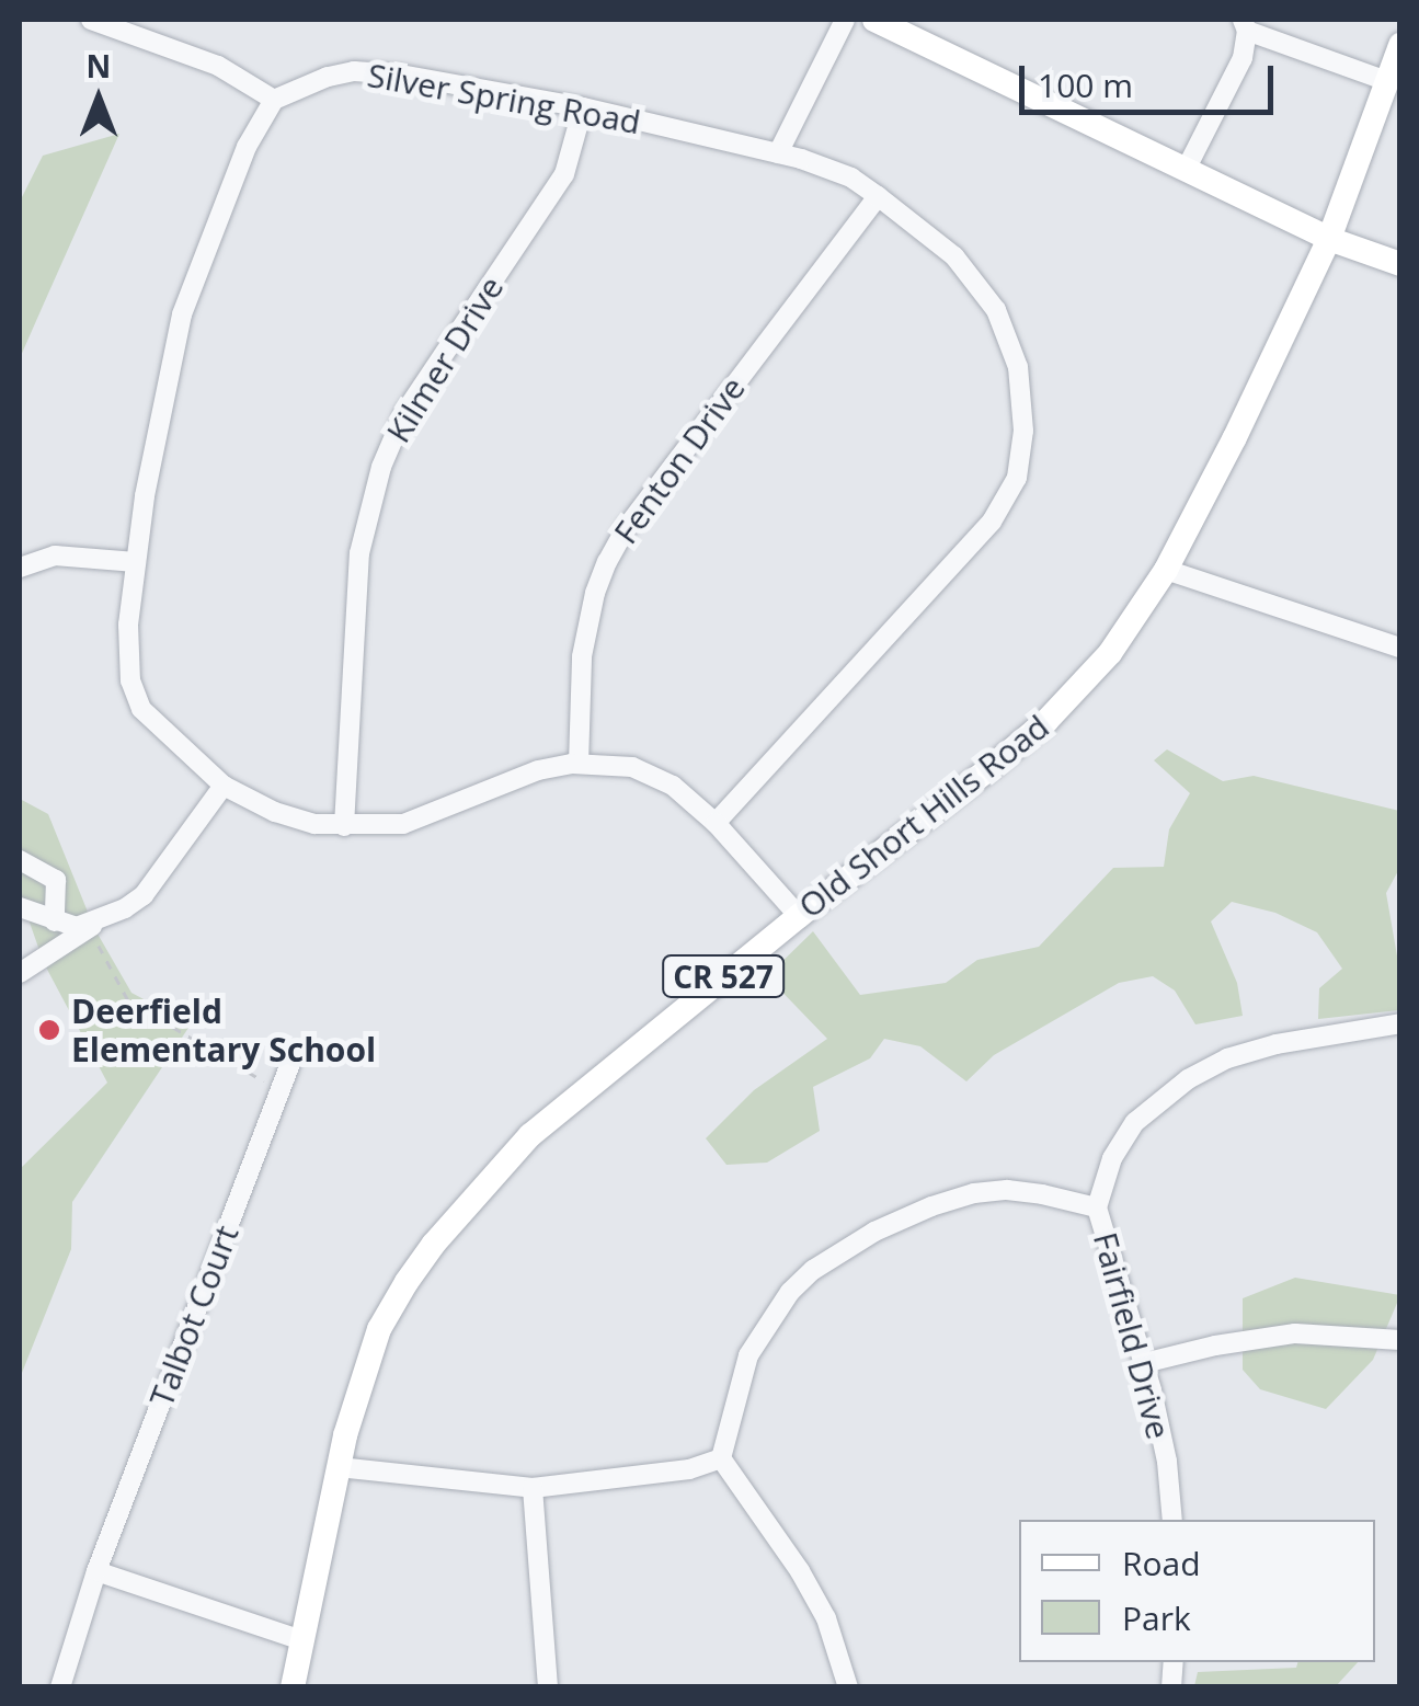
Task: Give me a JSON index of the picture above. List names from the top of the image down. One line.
{"streets":{"main road":["Old Short Hills Road","CR 527"],"street":["Silver Spring Road","Kilmer Drive","Fenton Drive","Talbot Court","Fairfield Drive"]},"crossings":[["Silver Spring Road","Kilmer Drive"],["Silver Spring Road","Fenton Drive"]],"places":["Deerfield Elementary School"],"legend":["Road","Park"],"scale_bar":"100 m","north":"top"}
